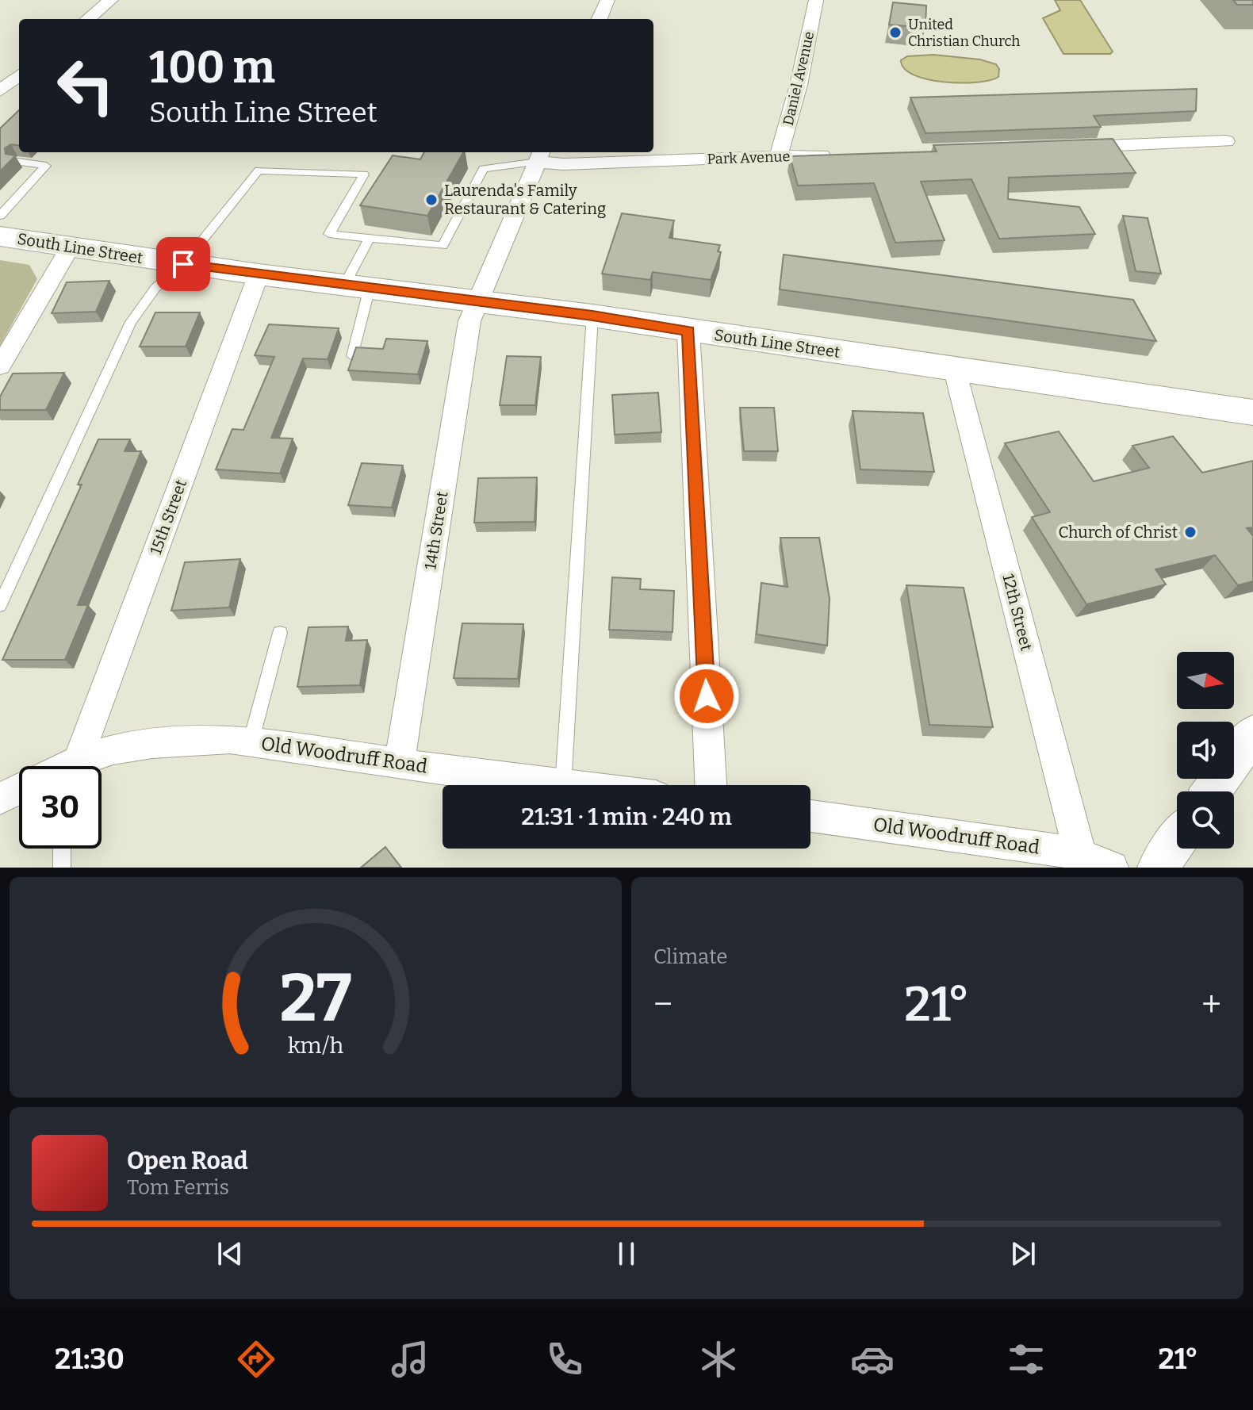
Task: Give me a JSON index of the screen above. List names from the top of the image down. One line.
{"streets":{"main road":["South Line Street"],"street":["Daniel Avenue","Park Avenue","15th Street","14th Street","12th Street","Old Woodruff Road"]},"crossings":[["Daniel Avenue","Park Avenue"],["Park Avenue","14th Street"],["South Line Street","15th Street"],["South Line Street","14th Street"],["South Line Street","12th Street"],["14th Street","Old Woodruff Road"],["12th Street","Old Woodruff Road"]],"places":["United Christian Church","Laurenda's Family Restaurant & Catering","Church of Christ"],"north":"right","page":{"turn":["100 m","South Line Street"],"limit":"30","trip":"21:31 · 1 min · 240 m","tile":"Climate","heat":["−","21°","+"],"song":["Open Road","Tom Ferris"],"tabs":["21:30","21°"],"gauge":["27","km/h"]}}
